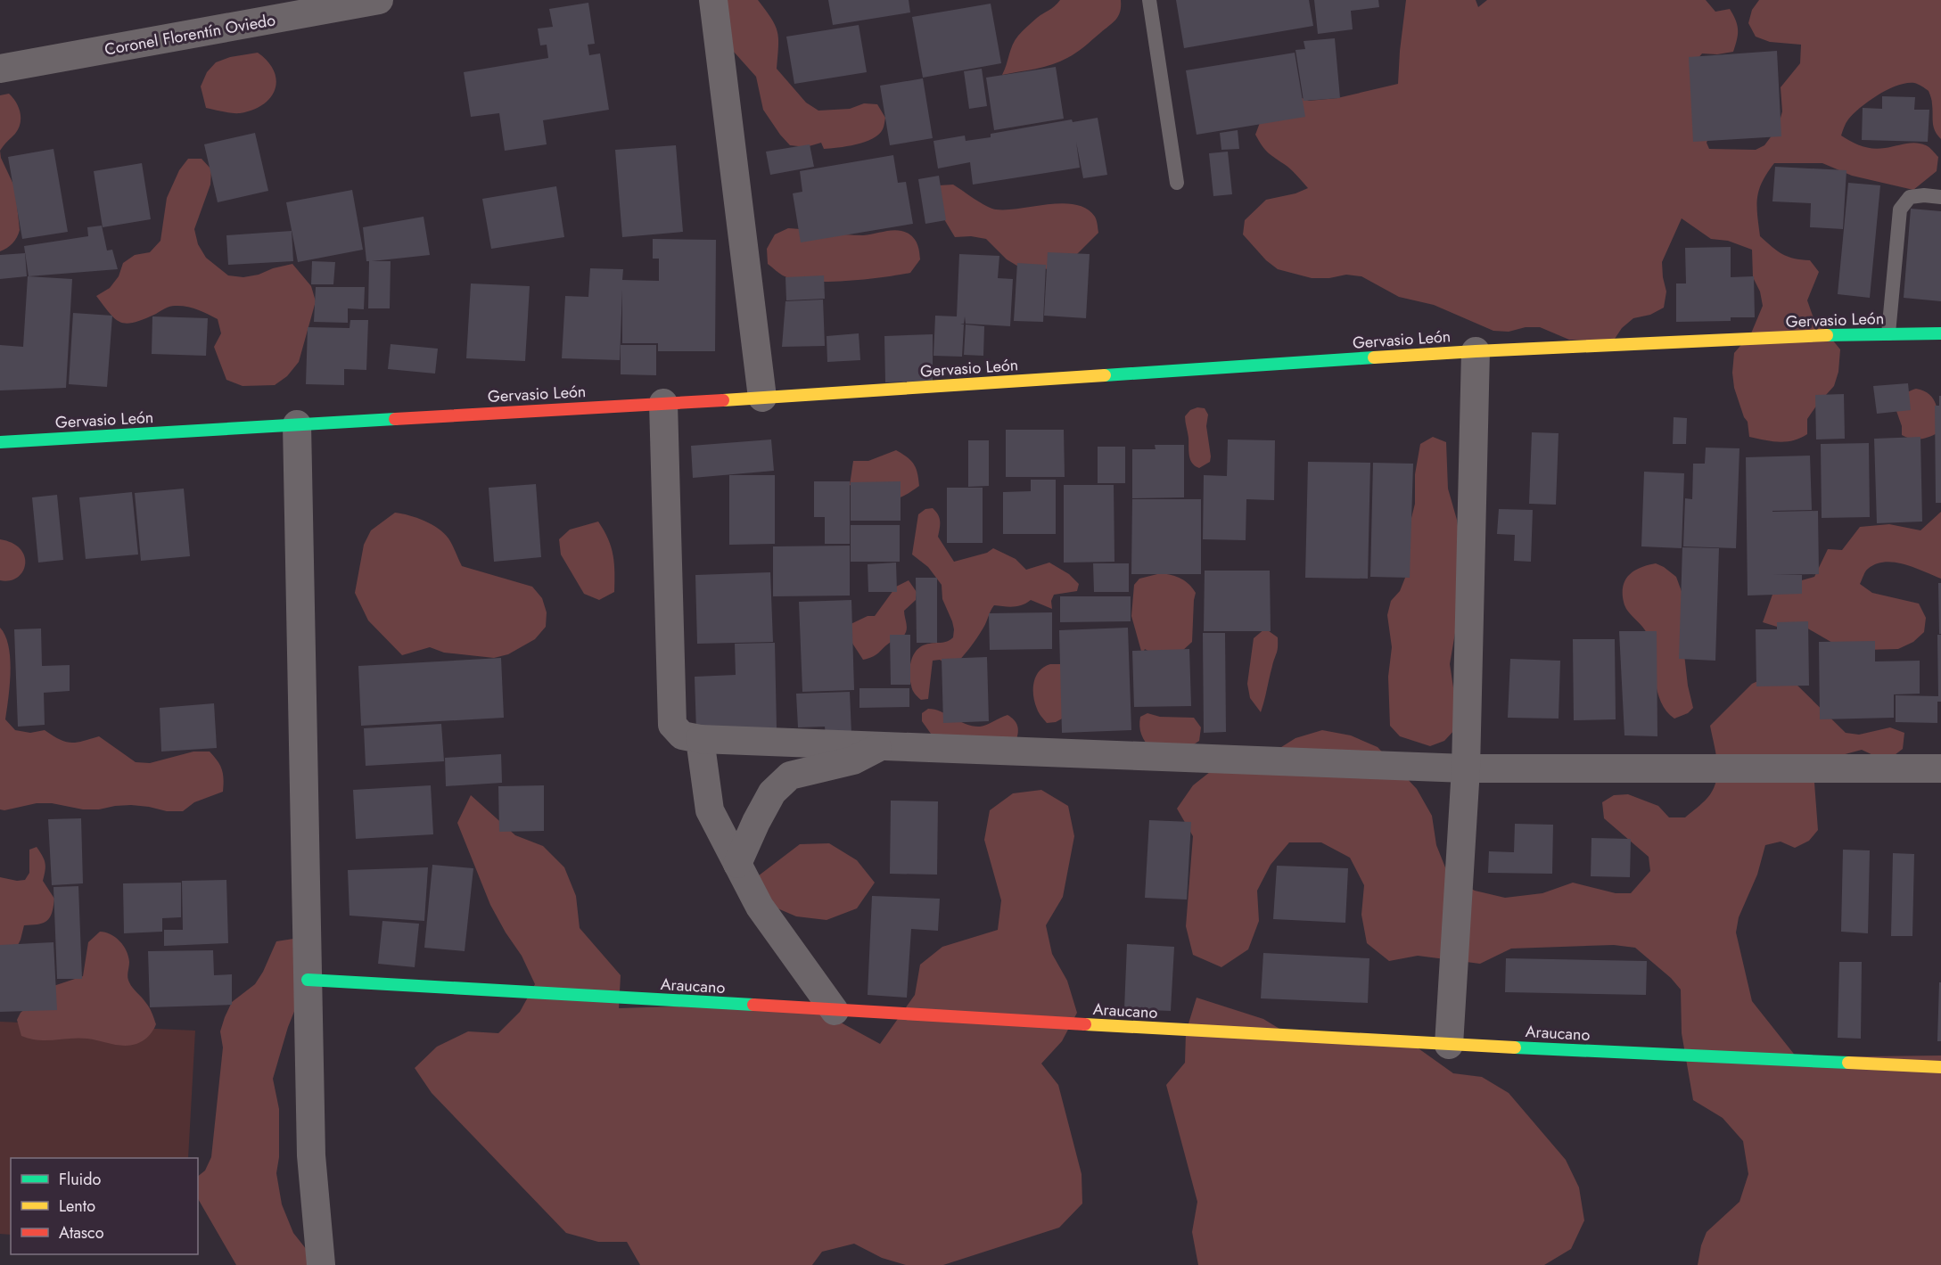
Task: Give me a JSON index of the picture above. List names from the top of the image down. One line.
{"streets":{"main road":["Gervasio León","Araucano"],"street":["Coronel Florentín Oviedo"]},"legend":["Fluido","Lento","Atasco"]}
